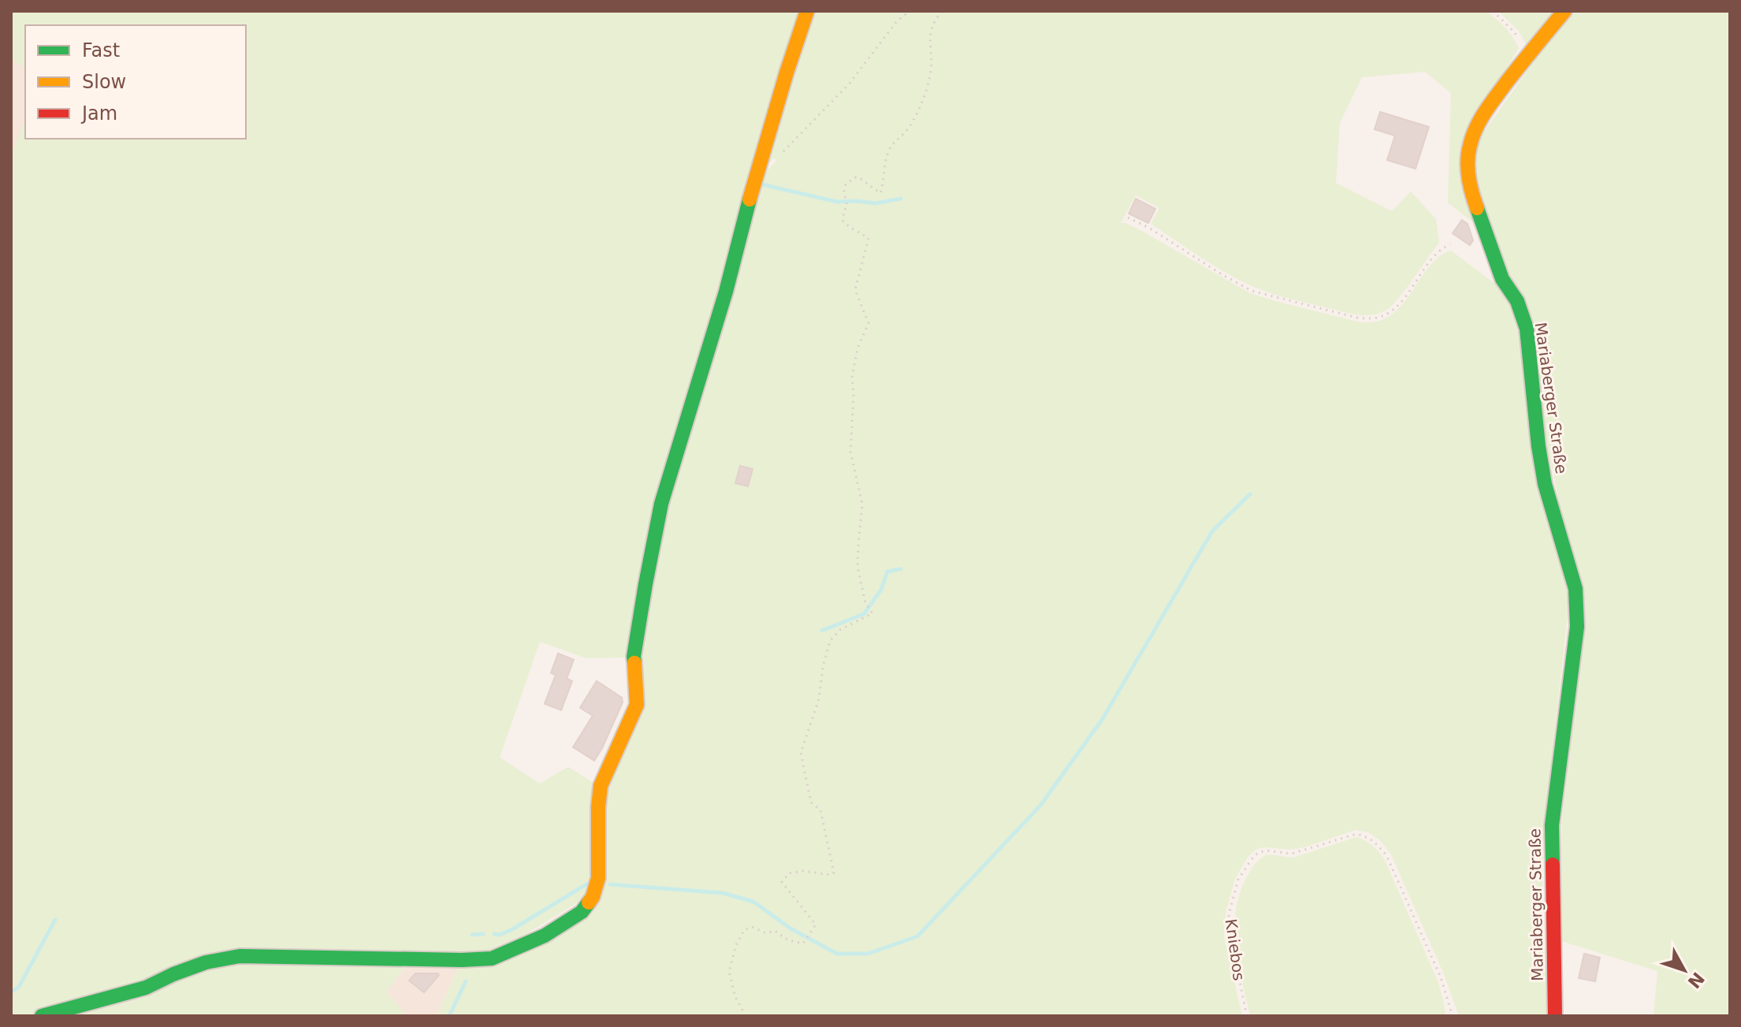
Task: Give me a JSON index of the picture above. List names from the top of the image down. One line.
{"streets":{"street":["Mariaberger Straße"],"path":["Kniebos"]},"legend":["Fast","Slow","Jam"],"north":"bottom right"}
